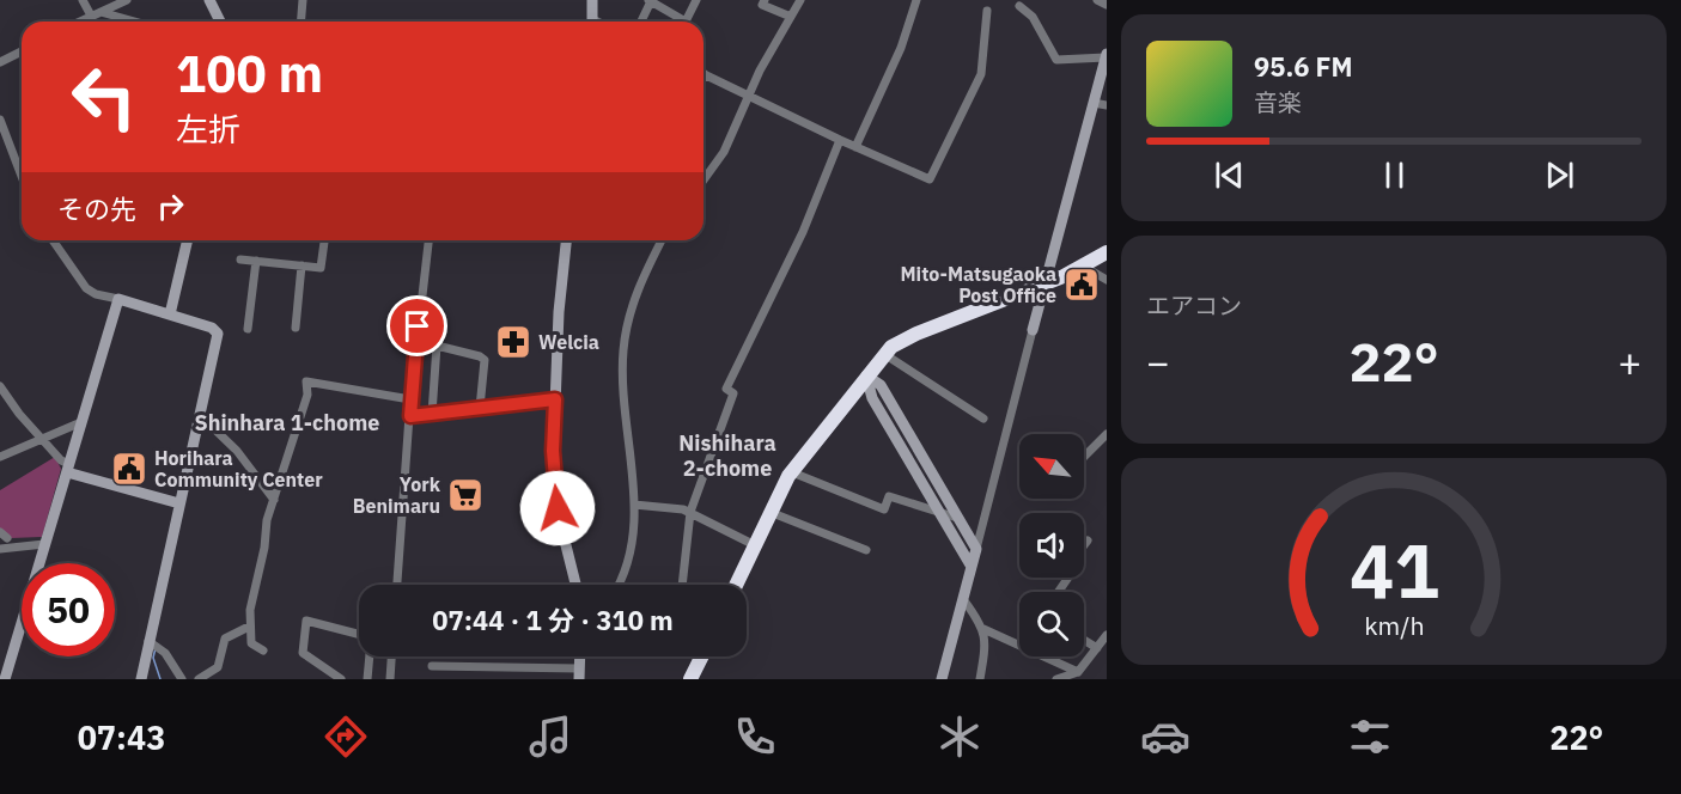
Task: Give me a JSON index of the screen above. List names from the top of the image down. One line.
{"districts":["Shinhara 1-chome","Nishihara 2-chome"],"places":{"public building":["Mito-Matsugaoka Post Office","Horihara Community Center"],"pharmacy":["Welcia"],"supermarket":["York Benimaru"]},"north":"top left","page":{"turn":["100 m","左折"],"song":["95.6 FM","音楽"],"then":"その先","tile":"エアコン","heat":["−","22°","+"],"limit":"50","trip":"07:44 · 1 分 · 310 m","tabs":["07:43","22°"],"gauge":["41","km/h"]}}
